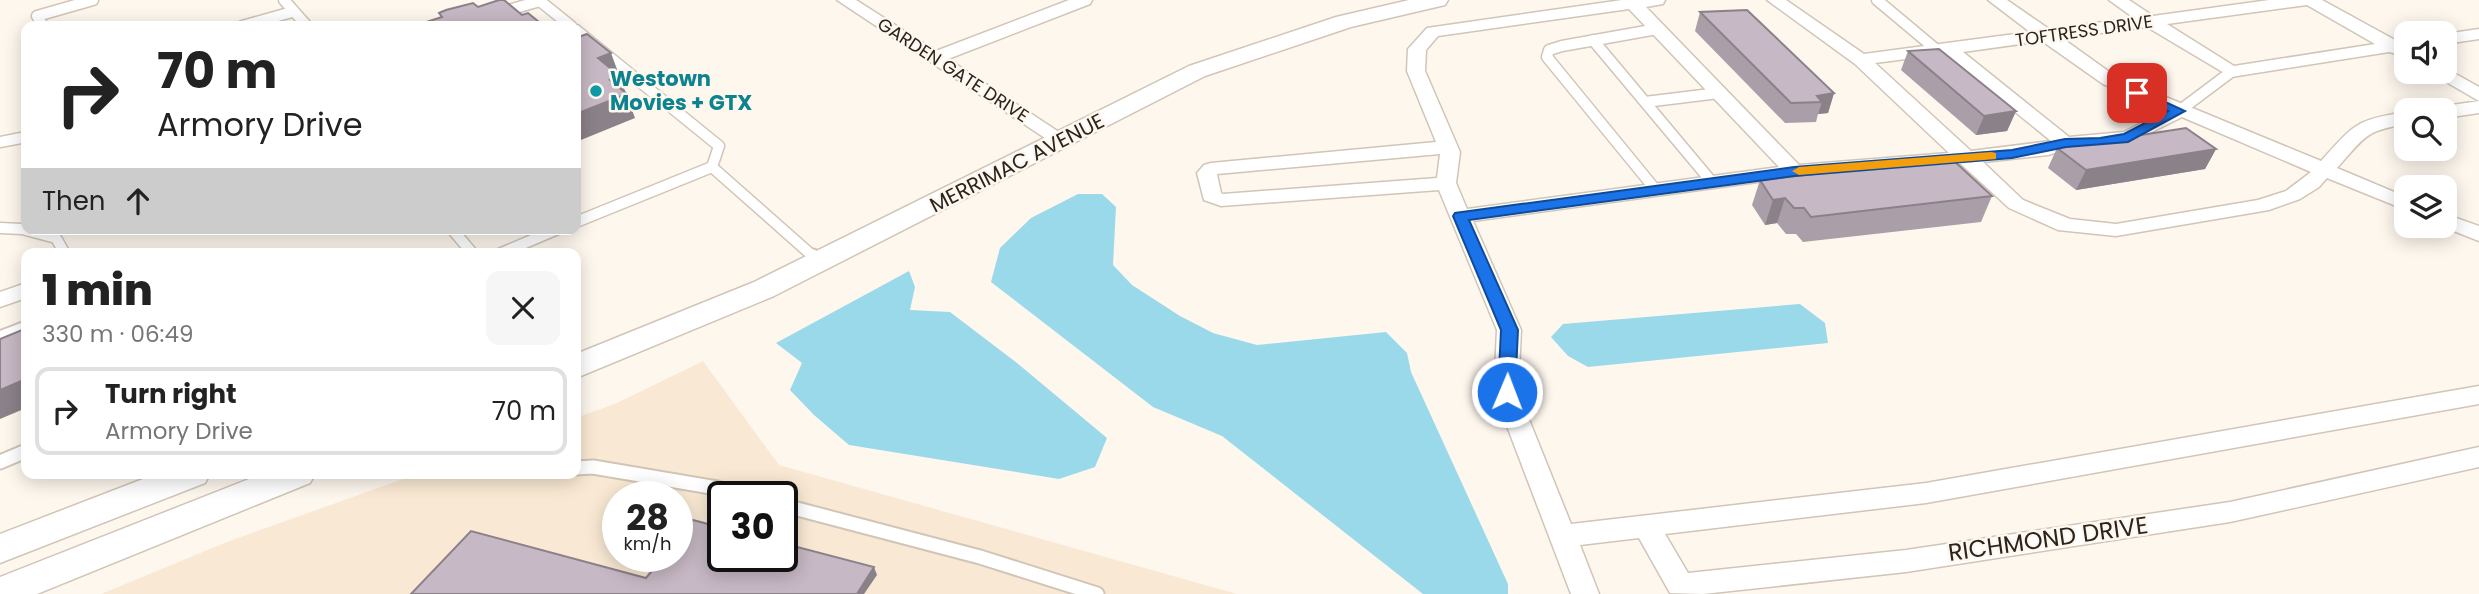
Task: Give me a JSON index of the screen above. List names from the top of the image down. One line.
{"streets":{"street":["TOFTRESS DRIVE","GARDEN GATE DRIVE","MERRIMAC AVENUE","RICHMOND DRIVE"]},"crossings":[["GARDEN GATE DRIVE","MERRIMAC AVENUE"]],"places":["Westown Movies + GTX"],"page":{"turn":["70 m","Armory Drive"],"then":"Then","heading":["1 min","330 m · 06:49"],"list":[{"name":"Turn right","note":"Armory Drive","value":"70 m"}],"speed":"28 km/h","limit":"30"}}
